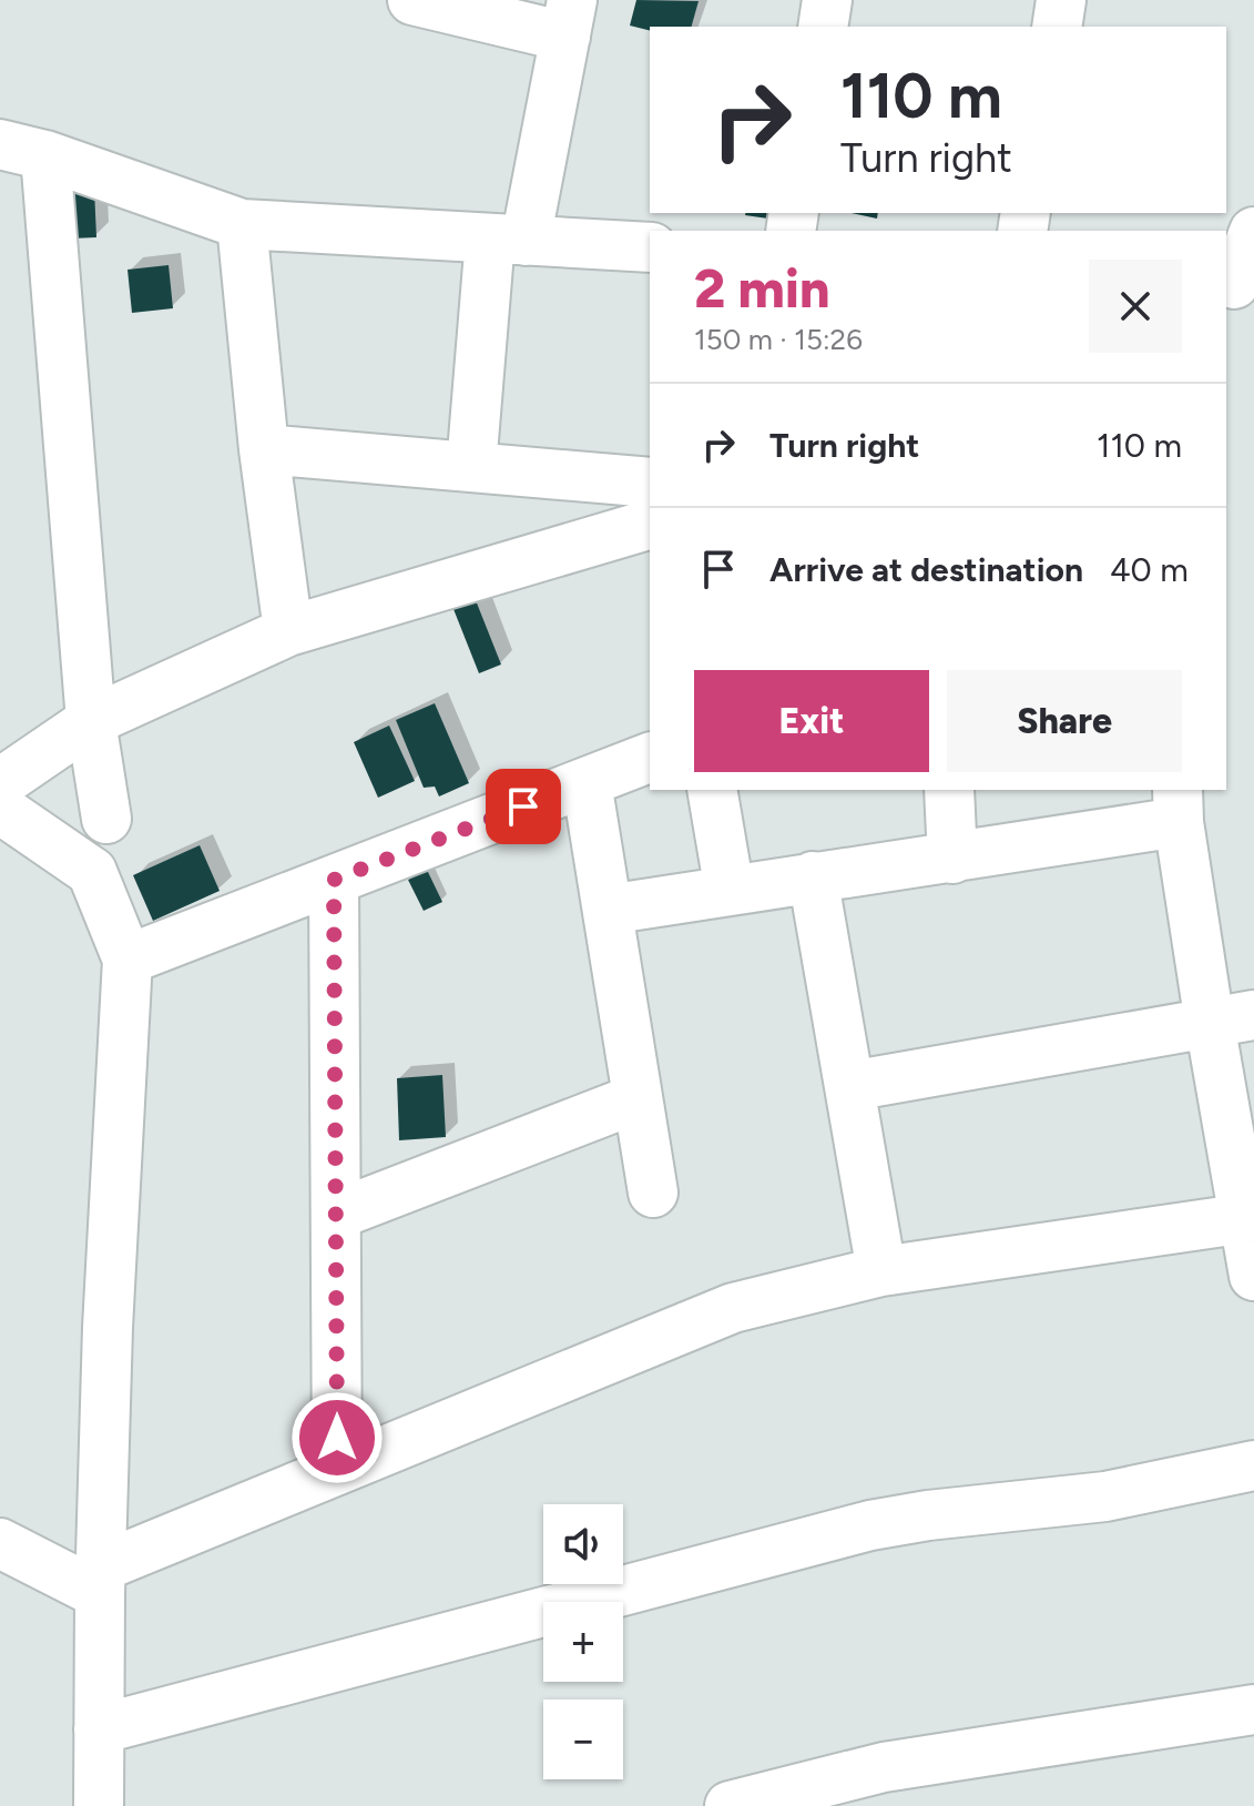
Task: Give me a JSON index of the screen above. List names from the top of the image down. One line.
{"page":{"turn":["110 m","Turn right"],"heading":["2 min","150 m · 15:26"],"list":[{"name":"Turn right","value":"110 m"},{"name":"Arrive at destination","value":"40 m"}],"buttons":["Exit","Share"],"map_buttons":["+","−"]}}
